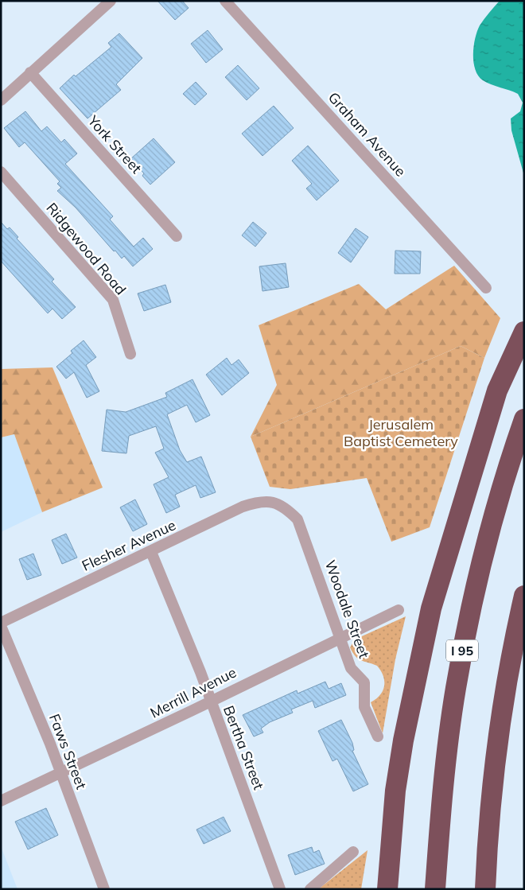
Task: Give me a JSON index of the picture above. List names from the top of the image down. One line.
{"streets":{"highway":["I 95"],"street":["Graham Avenue","York Street","Ridgewood Road","Flesher Avenue","Woodale Street","Merrill Avenue","Bertha Street","Faws Street"]},"crossings":[["Flesher Avenue","Woodale Street"],["Flesher Avenue","Bertha Street"],["Woodale Street","Merrill Avenue"],["Merrill Avenue","Bertha Street"],["Merrill Avenue","Faws Street"]],"parks":["Jerusalem Baptist Cemetery"]}
